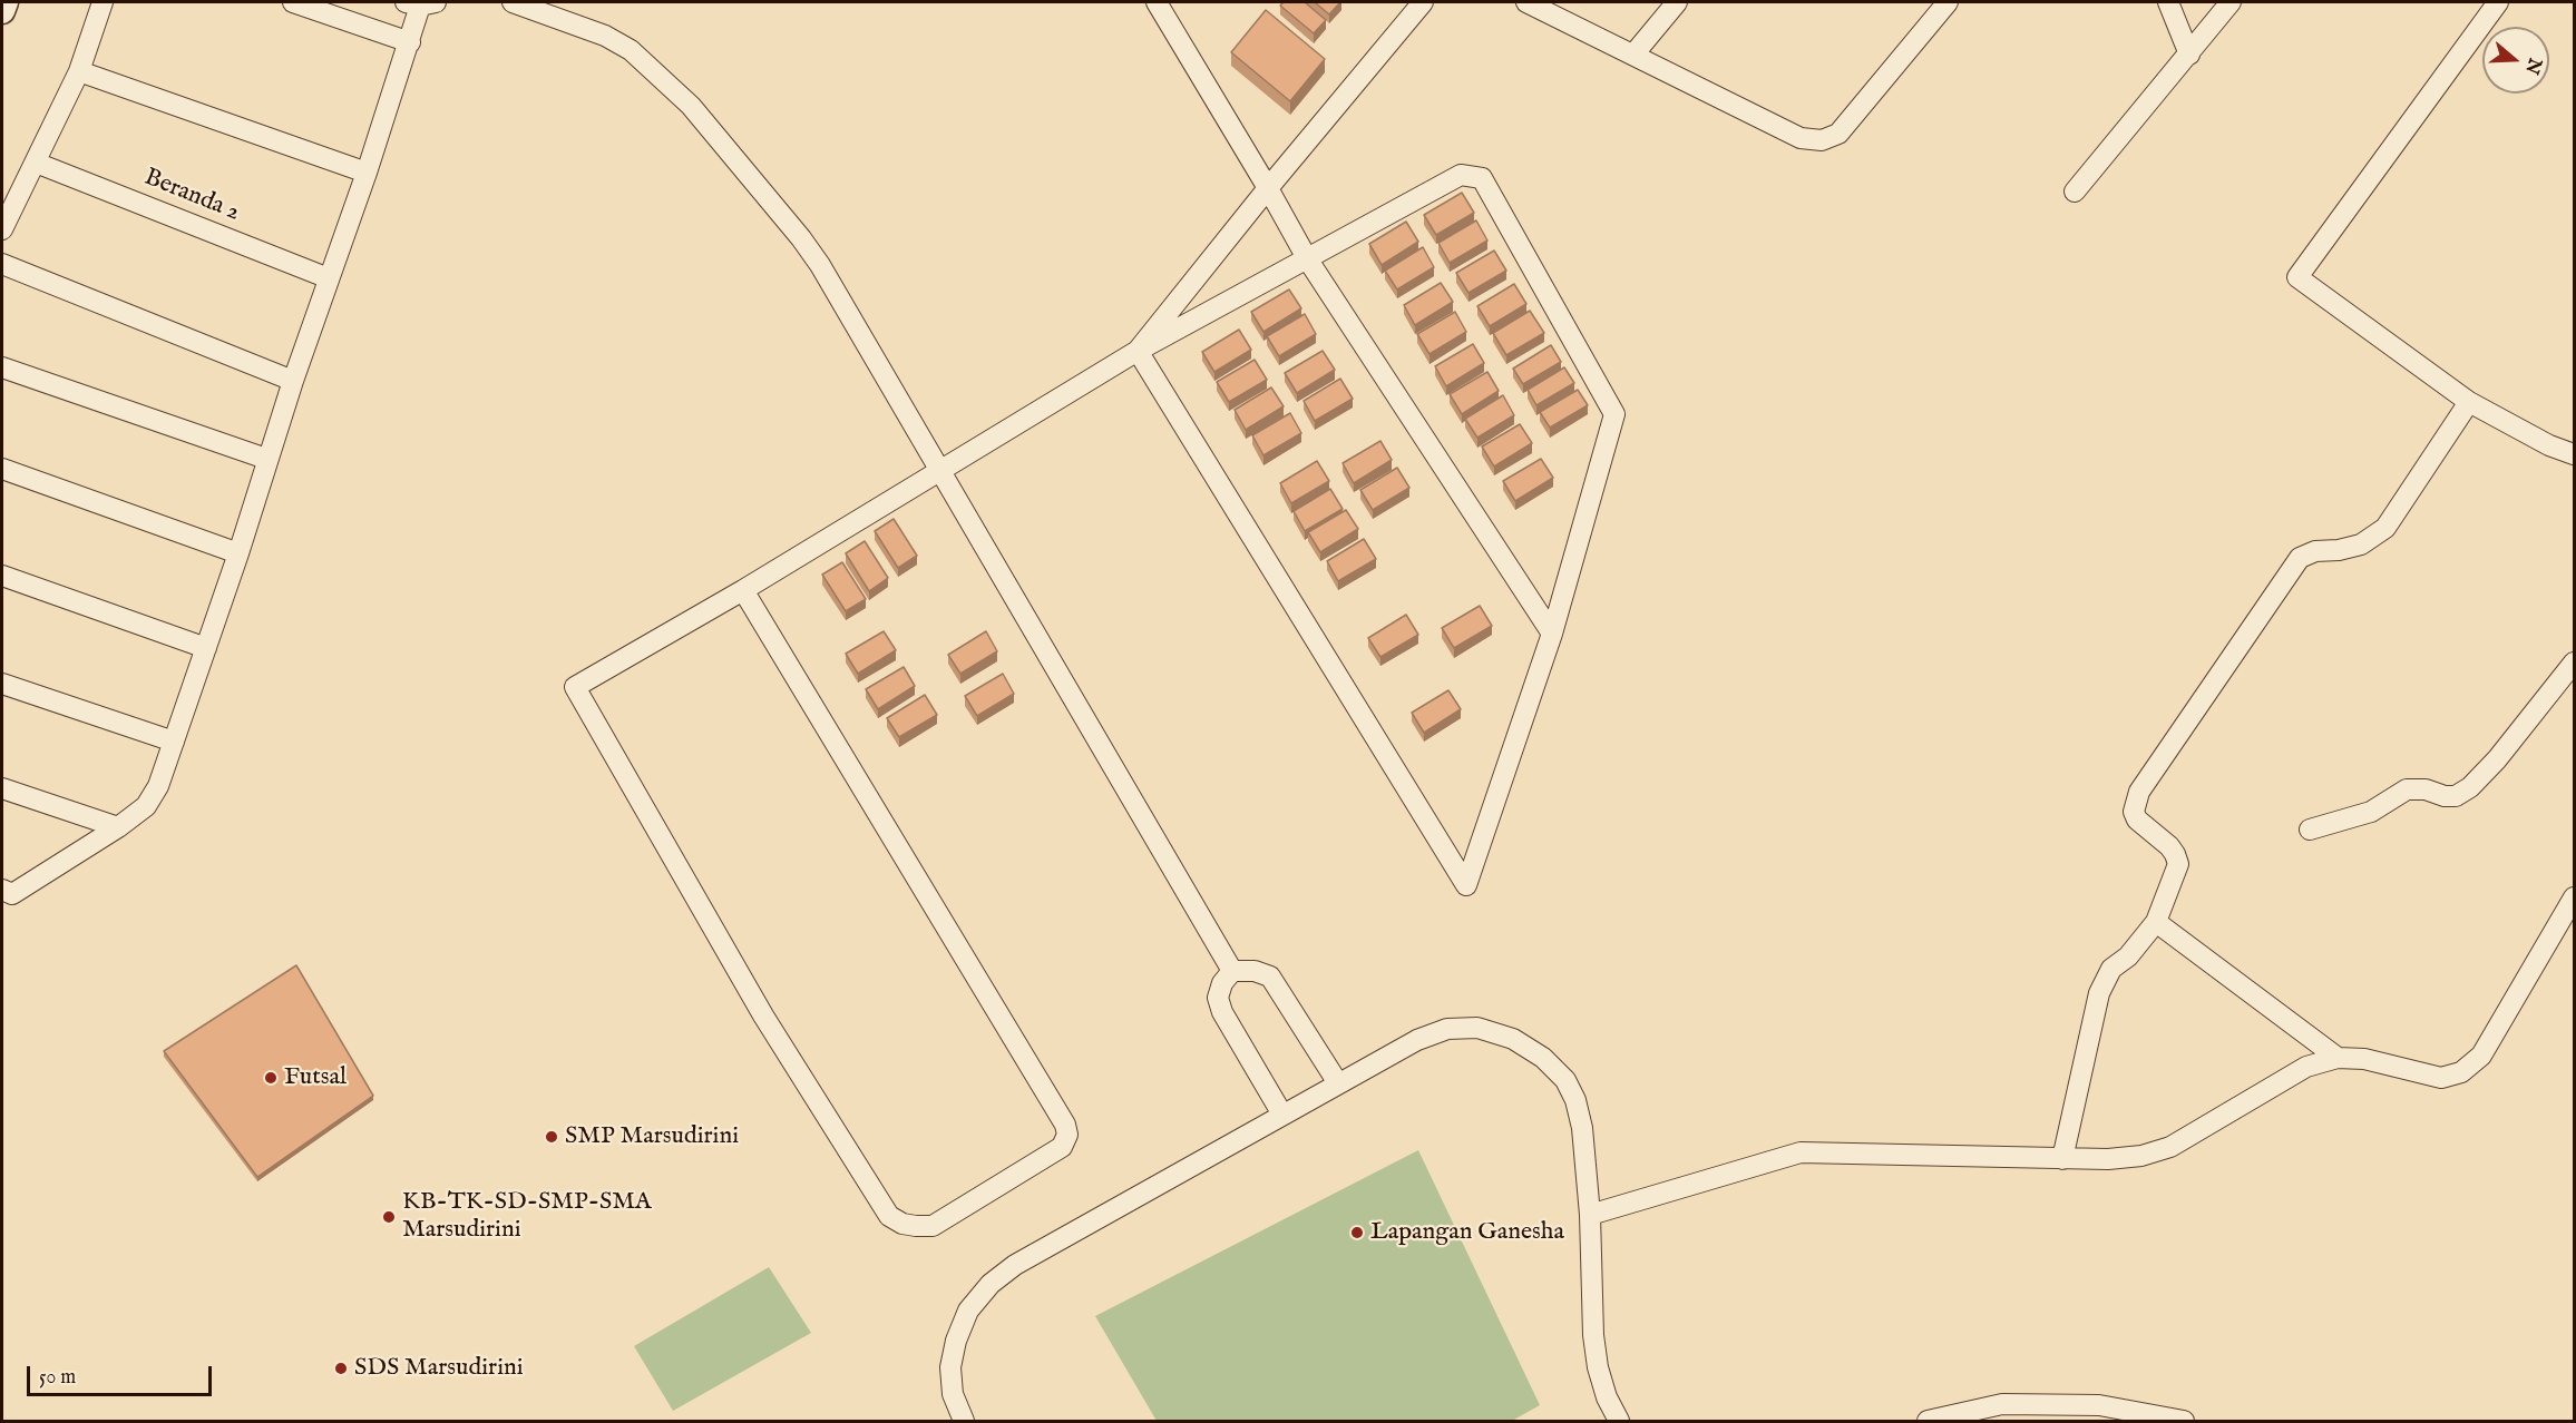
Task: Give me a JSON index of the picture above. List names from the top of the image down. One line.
{"streets":{"street":["Beranda 2"]},"places":["Futsal","SMP Marsudirini","KB-TK-SD-SMP-SMA Marsudirini","Lapangan Ganesha","SDS Marsudirini"],"scale_bar":"50 m","north":"right"}
